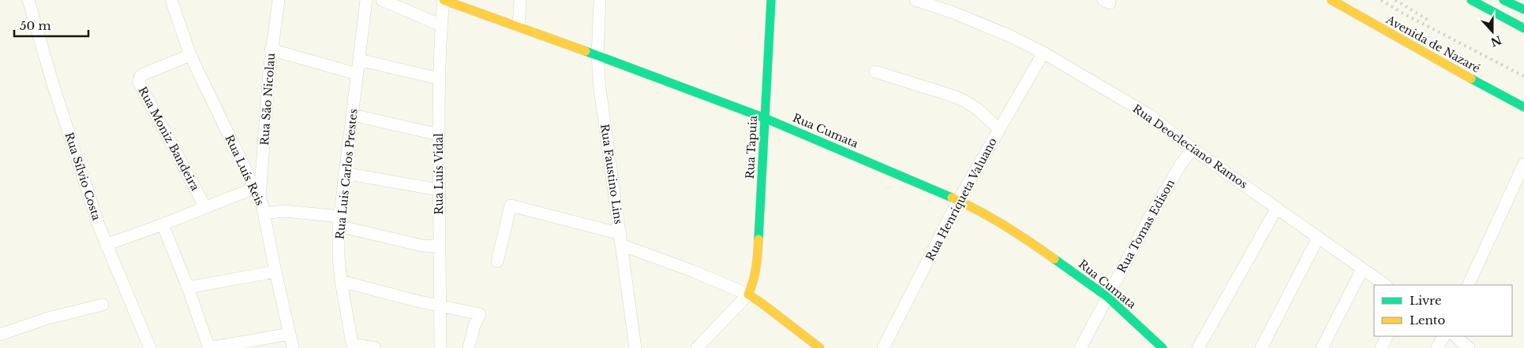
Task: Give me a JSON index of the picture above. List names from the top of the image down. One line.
{"streets":{"street":["Avenida de Nazaré","Rua São Nicolau","Rua Cumata","Rua Moniz Bandeira","Rua Deocleciano Ramos","Rua Tapuia","Rua Luís Reis","Rua Luis Carlos Prestes","Rua Luís Vidal","Rua Faustino Lins","Rua Sílvio Costa","Rua Henriqueta Valuano","Rua Tomas Edison"]},"crossings":[["Rua São Nicolau","Rua Luís Reis"],["Rua Cumata","Rua Tapuia"],["Rua Cumata","Rua Luís Vidal"],["Rua Cumata","Rua Faustino Lins"],["Rua Cumata","Rua Henriqueta Valuano"],["Rua Cumata","Rua Tomas Edison"],["Rua Moniz Bandeira","Rua Luís Reis"],["Rua Deocleciano Ramos","Rua Henriqueta Valuano"],["Rua Deocleciano Ramos","Rua Tomas Edison"]],"legend":["Livre","Lento"],"scale_bar":"50 m","north":"bottom"}
